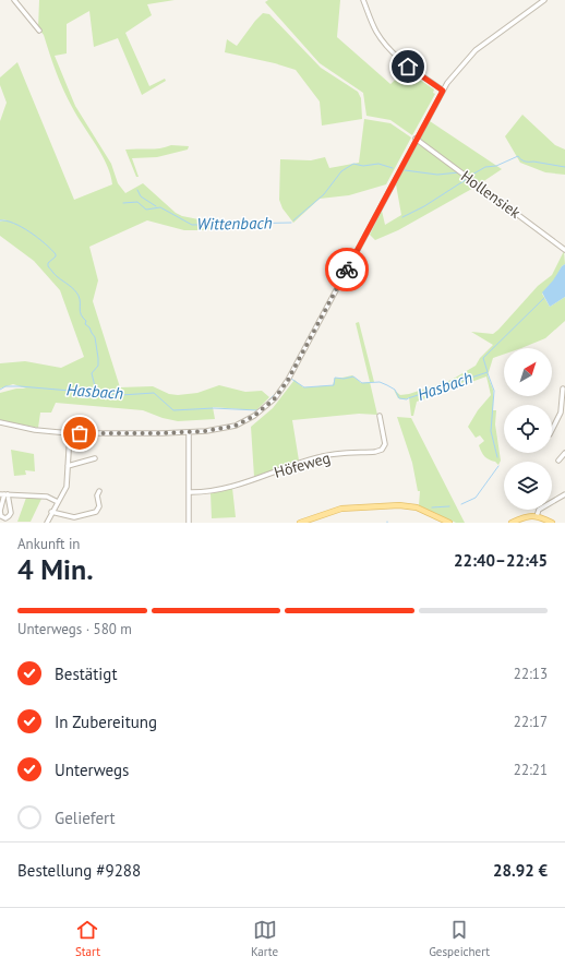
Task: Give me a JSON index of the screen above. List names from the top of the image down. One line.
{"streets":{"street":["Hollensiek","Höfeweg"]},"water":["Wittenbach","Hasbach"],"north":"top right","page":{"heading":["4 Min.","Ankunft in","22:40–22:45"],"panel":["Bestellung #9288","28.92 €"],"bar":"Unterwegs · 580 m","list":[["Bestätigt","22:13"],["In Zubereitung","22:17"],["Unterwegs","22:21"],"Geliefert"],"tabs":["Start","Karte","Gespeichert"]}}
